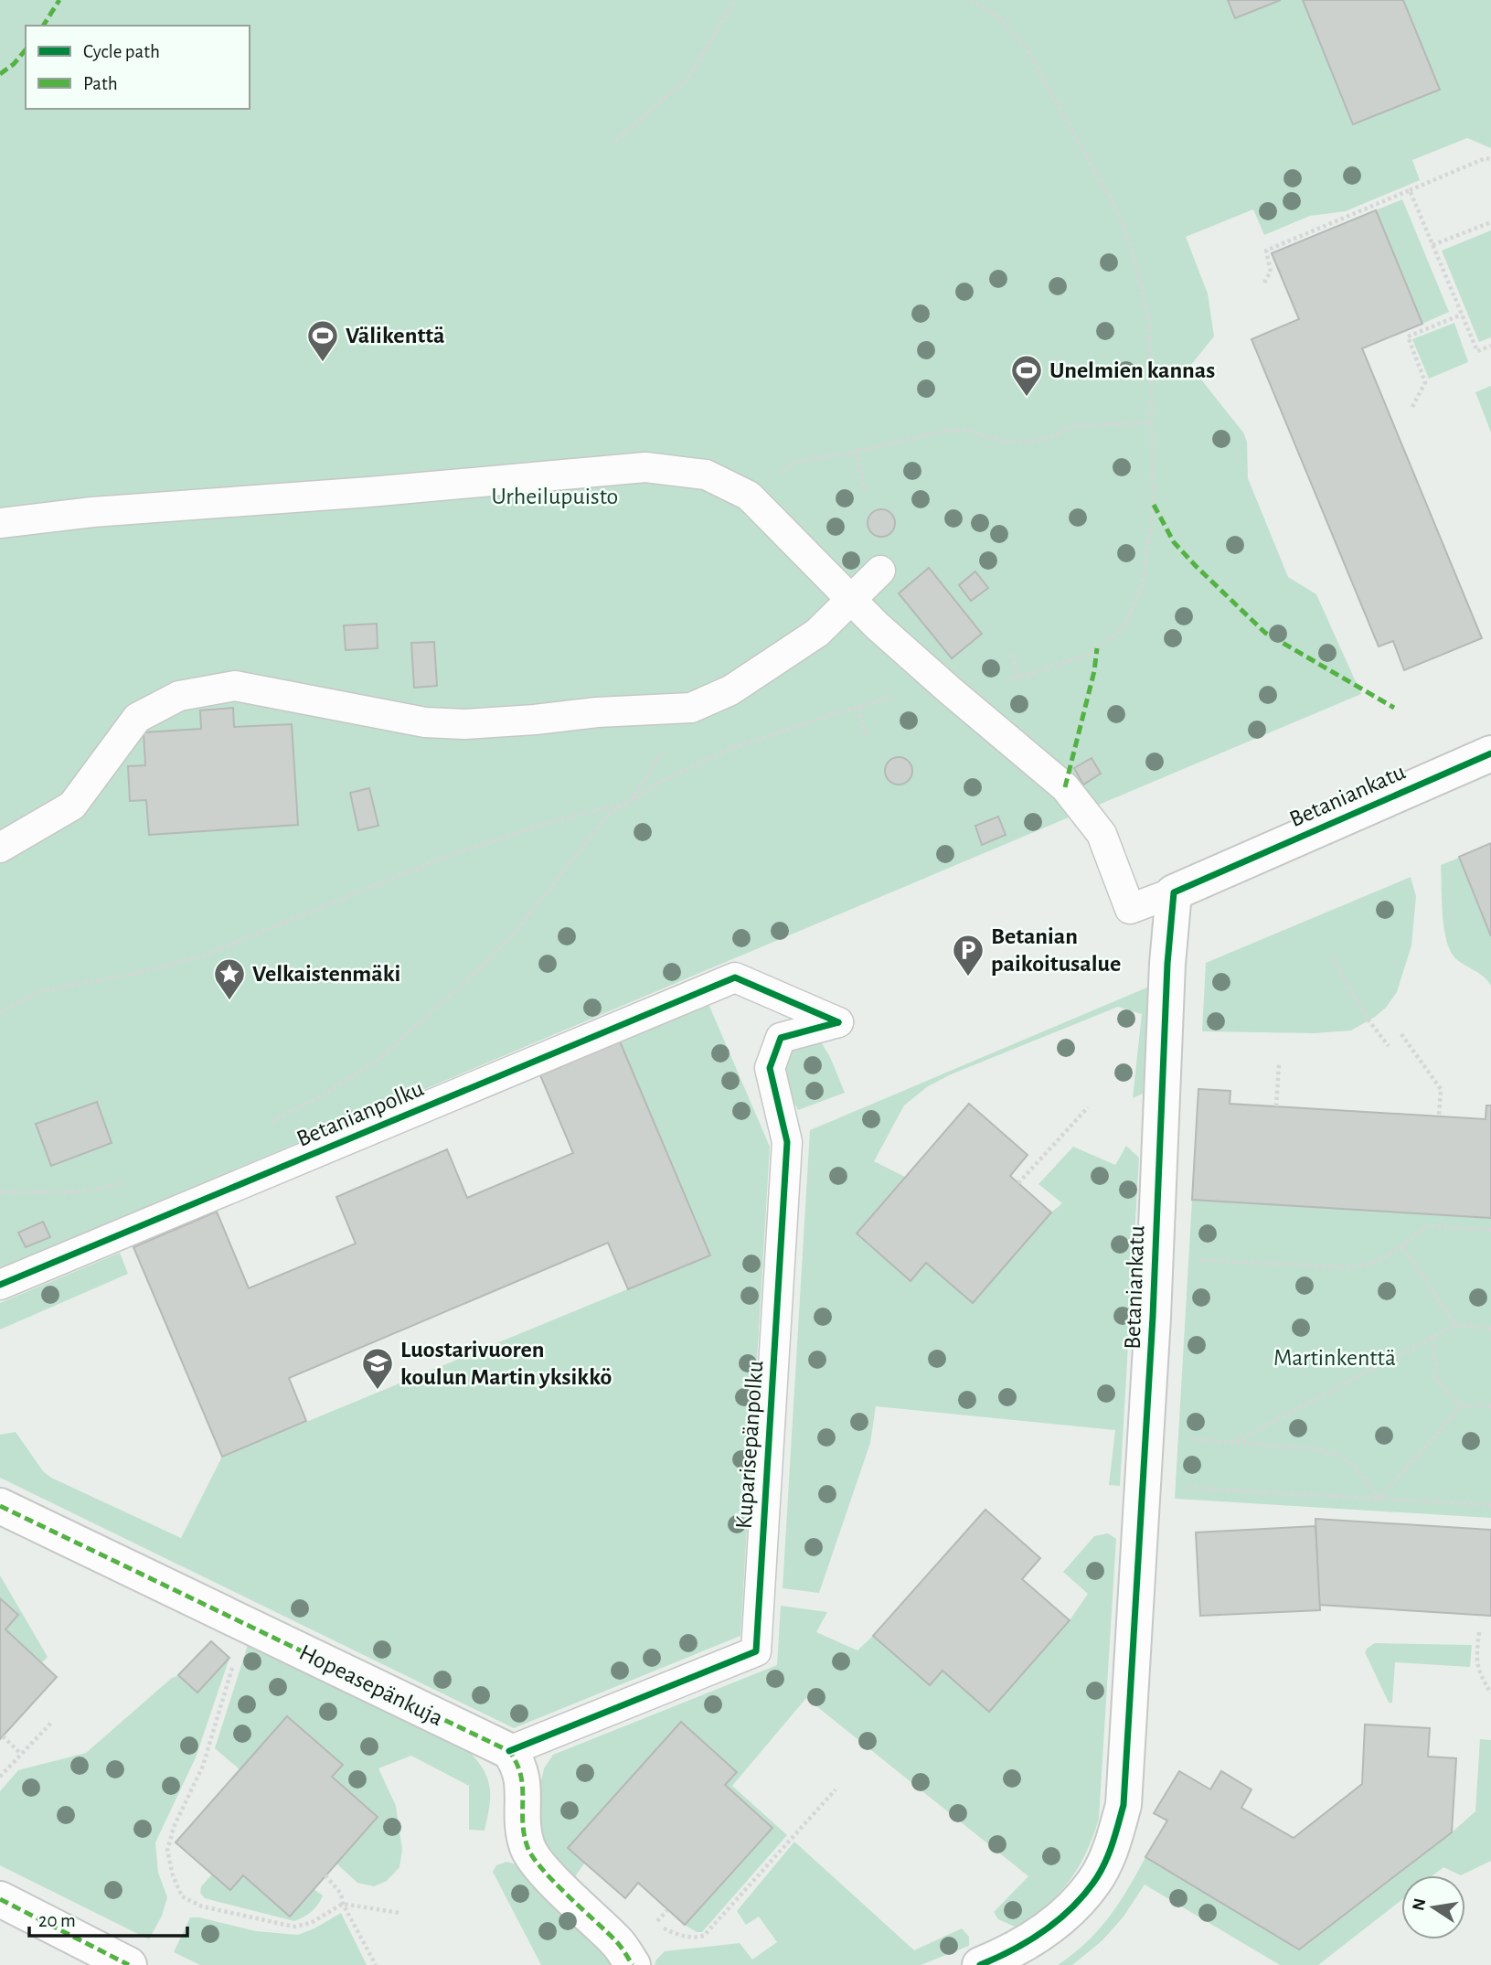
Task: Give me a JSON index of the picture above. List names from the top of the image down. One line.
{"streets":{"street":["Betaniankatu","Hopeasepänkuja"],"lane":["Betanianpolku","Kuparisepänpolku"]},"crossings":[["Betanianpolku","Kuparisepänpolku"],["Kuparisepänpolku","Hopeasepänkuja"]],"parks":["Urheilupuisto","Martinkenttä"],"places":{"sports":["Välikenttä","Unelmien kannas"],"parking":["Betanian paikoitusalue"],"place":["Velkaistenmäki"],"school or university":["Luostarivuoren koulun Martin yksikkö"]},"legend":["Cycle path","Path"],"scale_bar":"20 m","north":"left"}
